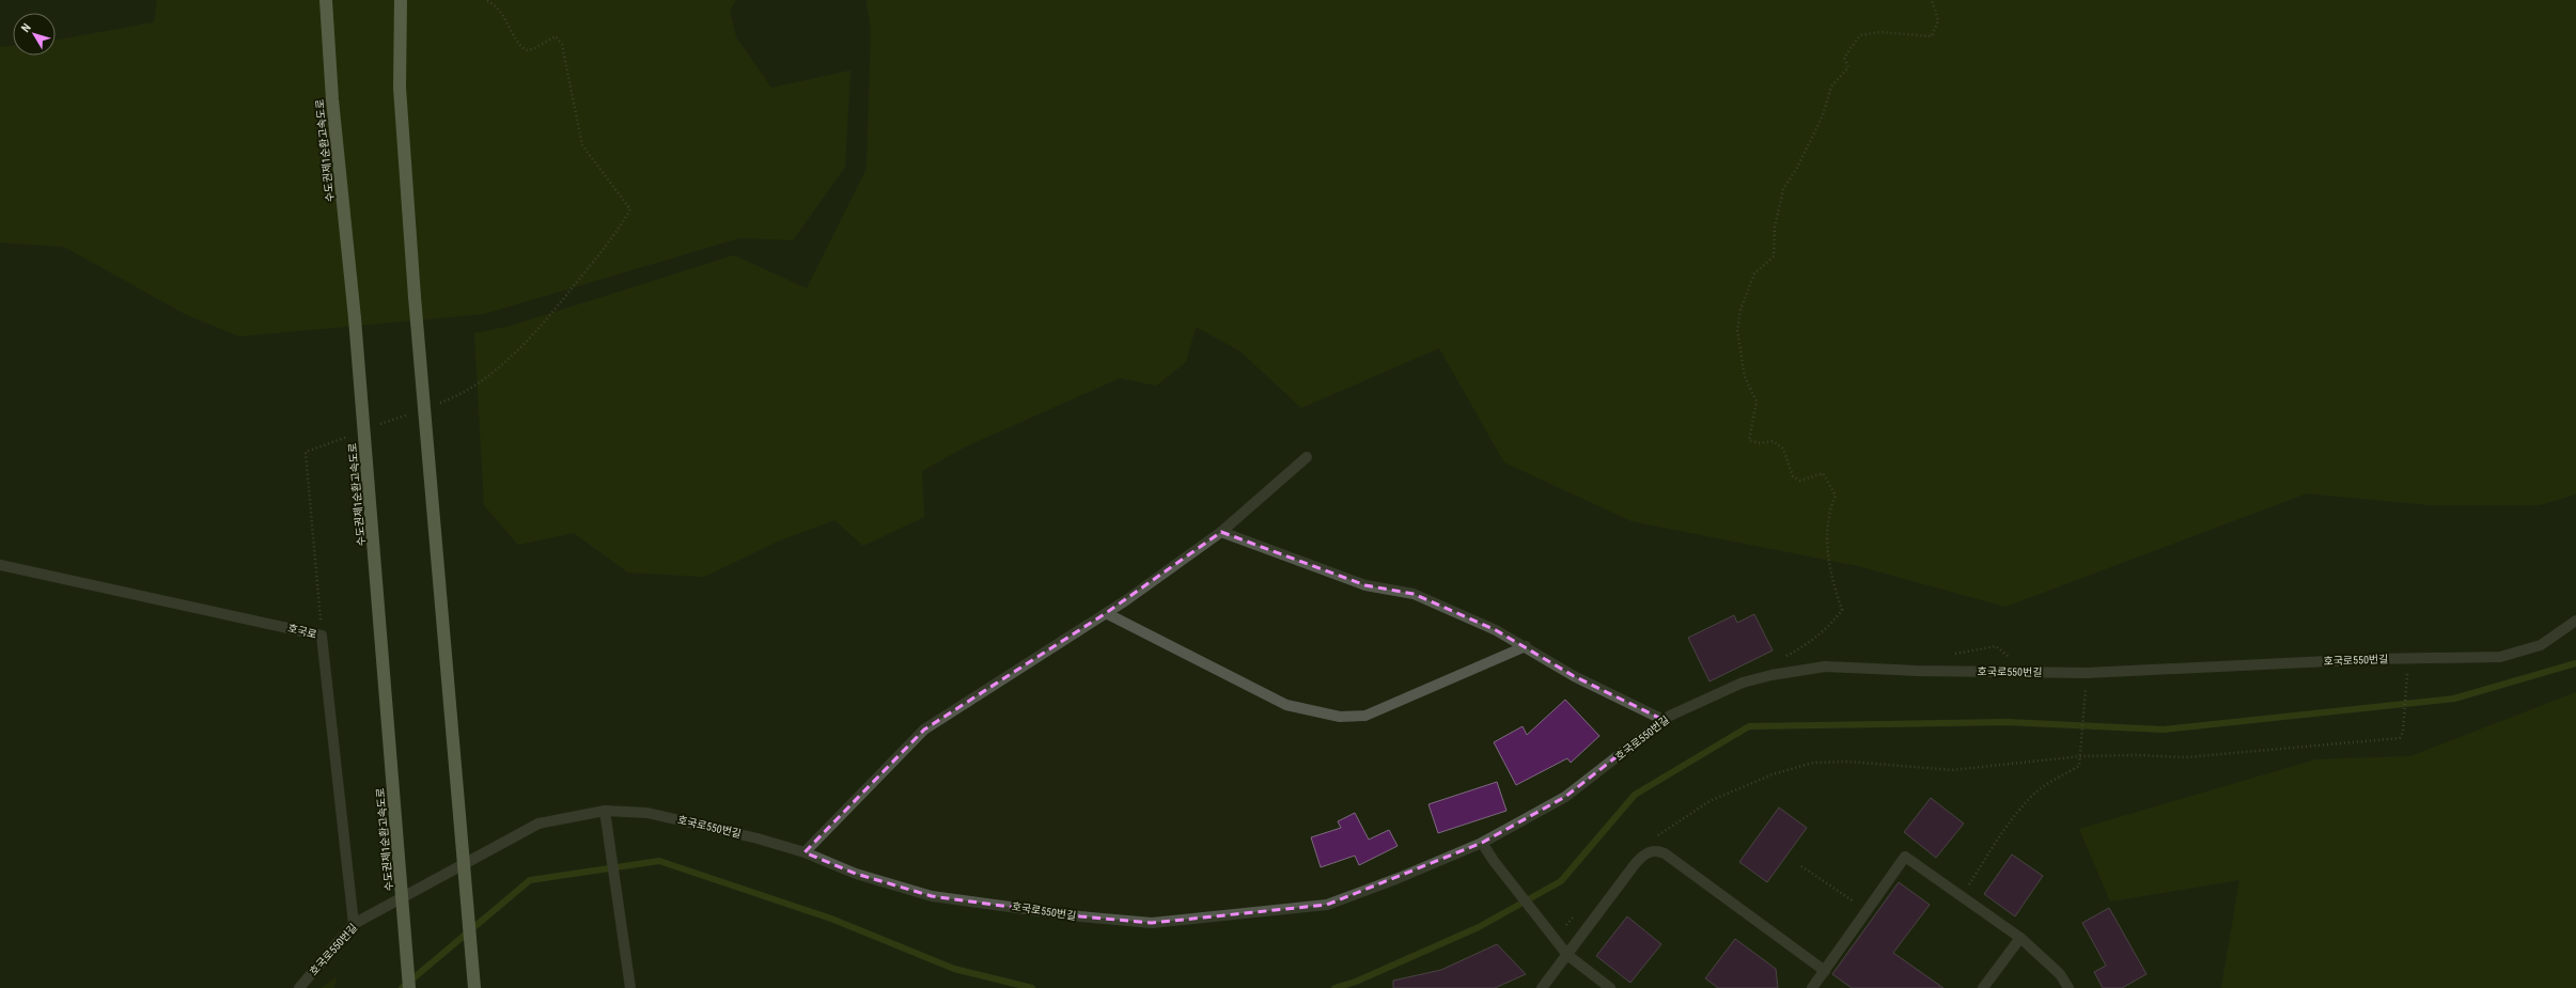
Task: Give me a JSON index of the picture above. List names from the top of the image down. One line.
{"streets":{"highway":["수도권제1순환고속도로"],"street":["호국로","호국로550번길"]},"crossings":[["호국로","호국로550번길"]],"north":"top left"}
